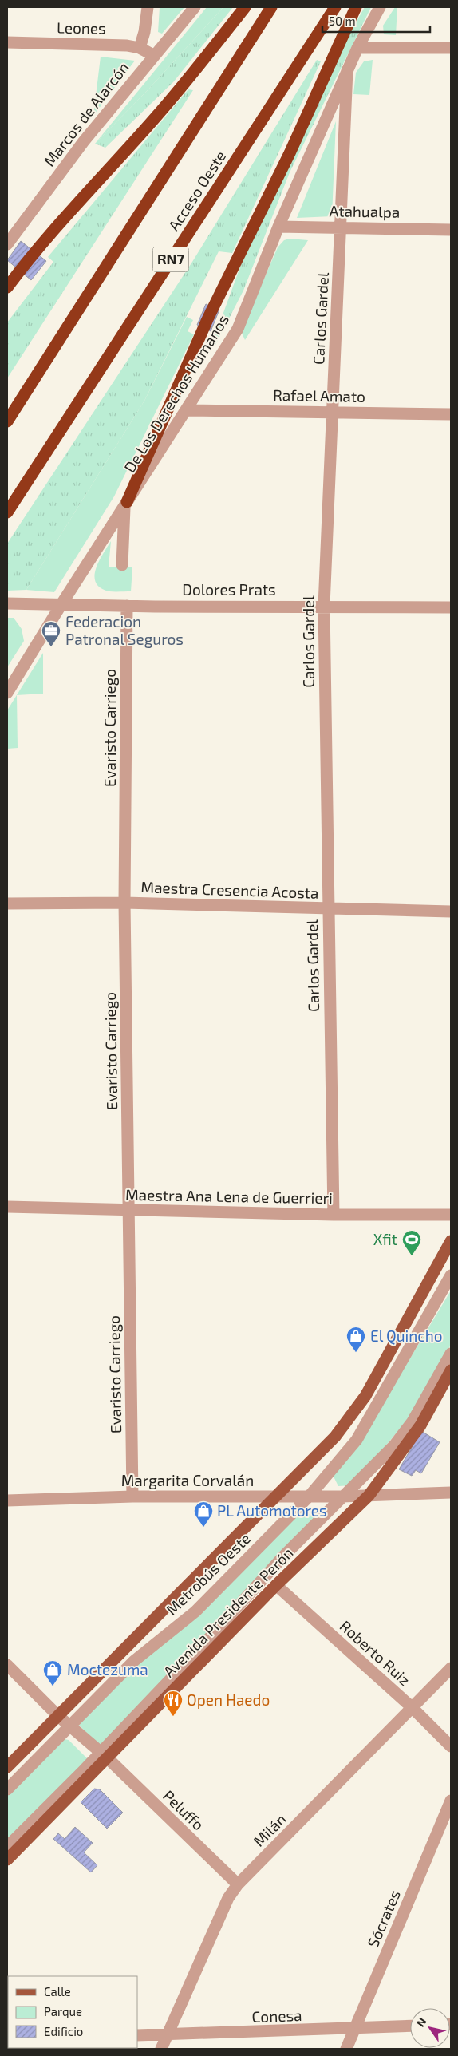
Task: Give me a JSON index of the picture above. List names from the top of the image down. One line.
{"streets":{"highway":["Acceso Oeste","RN7"],"main road":["Avenida Presidente Perón"],"street":["Leones","Marcos de Alarcón","Atahualpa","Carlos Gardel","De Los Derechos Humanos","Rafael Amato","Dolores Prats","Evaristo Carriego","Maestra Cresencia Acosta","Maestra Ana Lena de Guerrieri","Margarita Corvalán","Metrobús Oeste","Roberto Ruiz","Peluffo","Milán","Sócrates","Conesa"]},"crossings":[["Leones","Marcos de Alarcón"],["Atahualpa","Carlos Gardel"],["Atahualpa","De Los Derechos Humanos"],["Carlos Gardel","De Los Derechos Humanos"],["Carlos Gardel","Rafael Amato"],["Carlos Gardel","Dolores Prats"],["Carlos Gardel","Maestra Cresencia Acosta"],["Carlos Gardel","Maestra Ana Lena de Guerrieri"],["De Los Derechos Humanos","Rafael Amato"],["De Los Derechos Humanos","Dolores Prats"],["Dolores Prats","Evaristo Carriego"],["Evaristo Carriego","Maestra Cresencia Acosta"],["Evaristo Carriego","Maestra Ana Lena de Guerrieri"],["Evaristo Carriego","Margarita Corvalán"],["Margarita Corvalán","Metrobús Oeste"],["Margarita Corvalán","Avenida Presidente Perón"],["Metrobús Oeste","Peluffo"],["Avenida Presidente Perón","Roberto Ruiz"],["Avenida Presidente Perón","Peluffo"],["Roberto Ruiz","Milán"],["Peluffo","Milán"],["Milán","Conesa"],["Sócrates","Conesa"]],"places":{"office":["Federacion Patronal Seguros"],"sports":["Xfit"],"shop":["El Quincho","PL Automotores","Moctezuma"],"restaurant":["Open Haedo"]},"legend":["Calle","Parque","Edificio"],"scale_bar":"50 m","north":"top left"}
